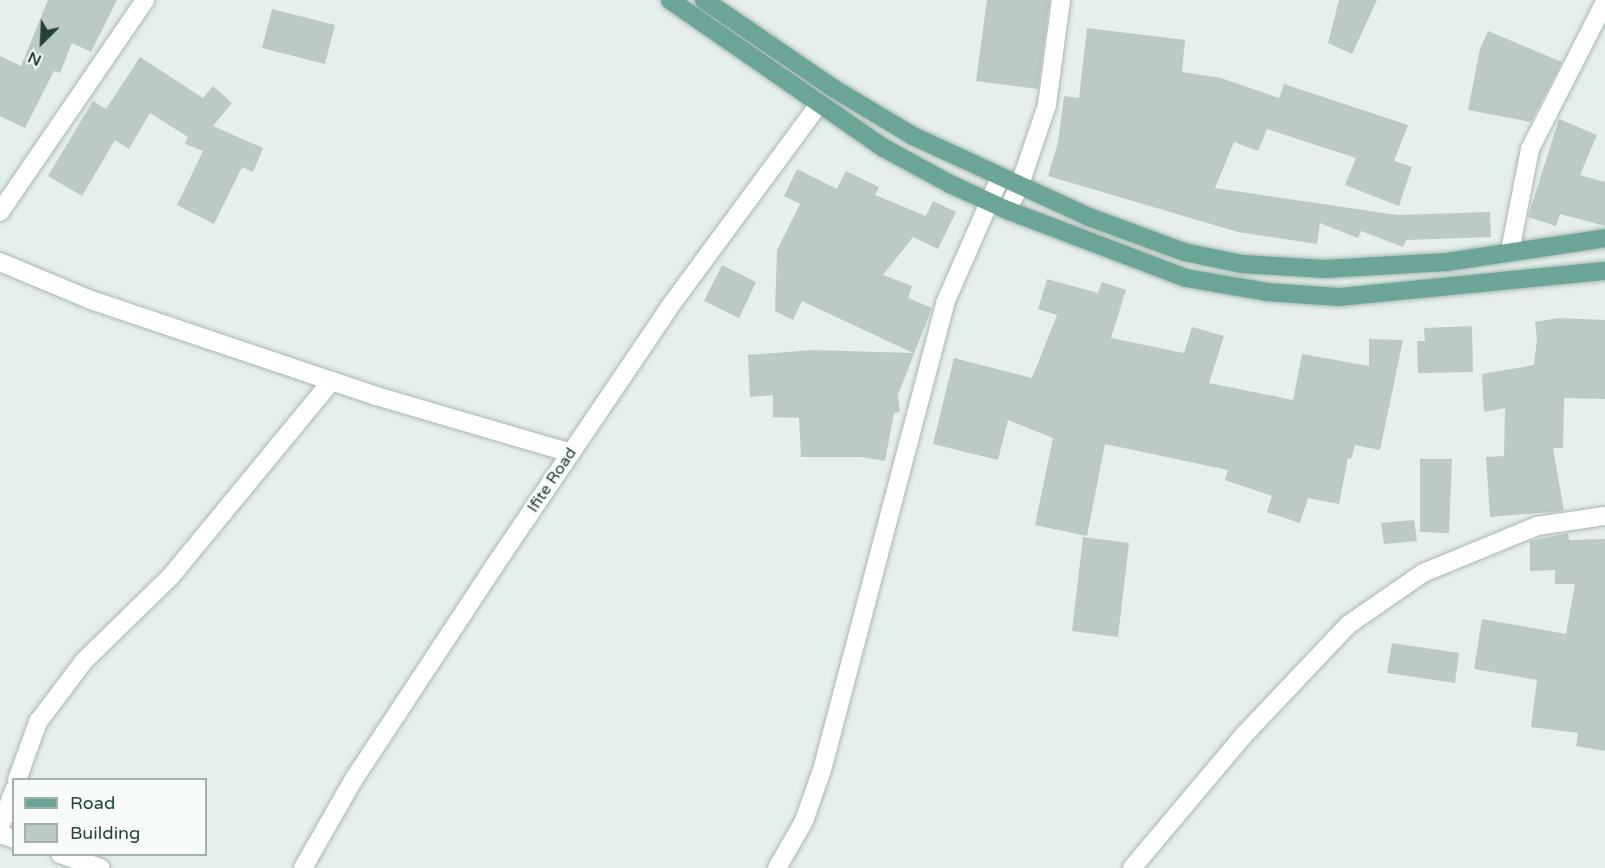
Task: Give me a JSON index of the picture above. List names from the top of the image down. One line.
{"streets":{"street":["Ifite Road"]},"legend":["Road","Building"],"north":"bottom left"}
